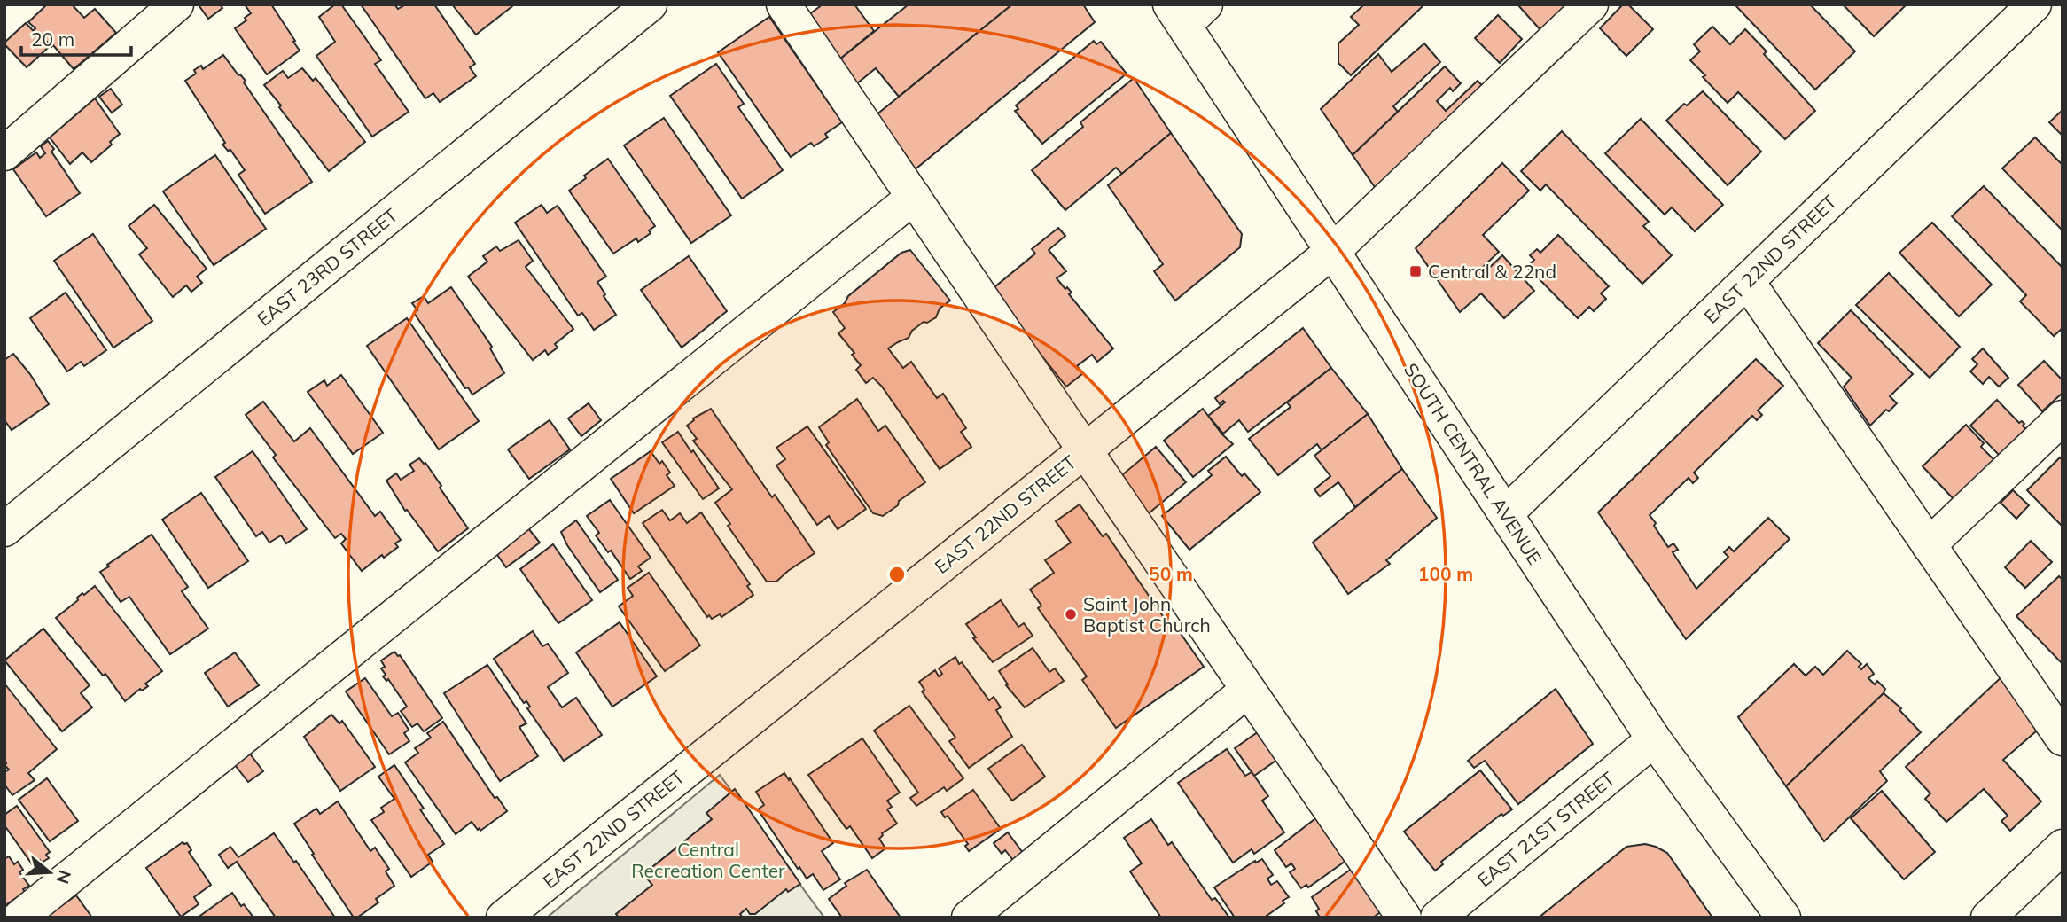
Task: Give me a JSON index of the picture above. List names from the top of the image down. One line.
{"streets":{"street":["EAST 22ND STREET","EAST 23RD STREET","SOUTH CENTRAL AVENUE","EAST 21ST STREET"]},"crossings":[["EAST 22ND STREET","SOUTH CENTRAL AVENUE"],["SOUTH CENTRAL AVENUE","EAST 21ST STREET"]],"parks":["Central Recreation Center"],"places":{"transit":["Central & 22nd"],"other":["Saint John Baptist Church"]},"scale_bar":"20 m","north":"right","rings":["50 m","100 m"]}
